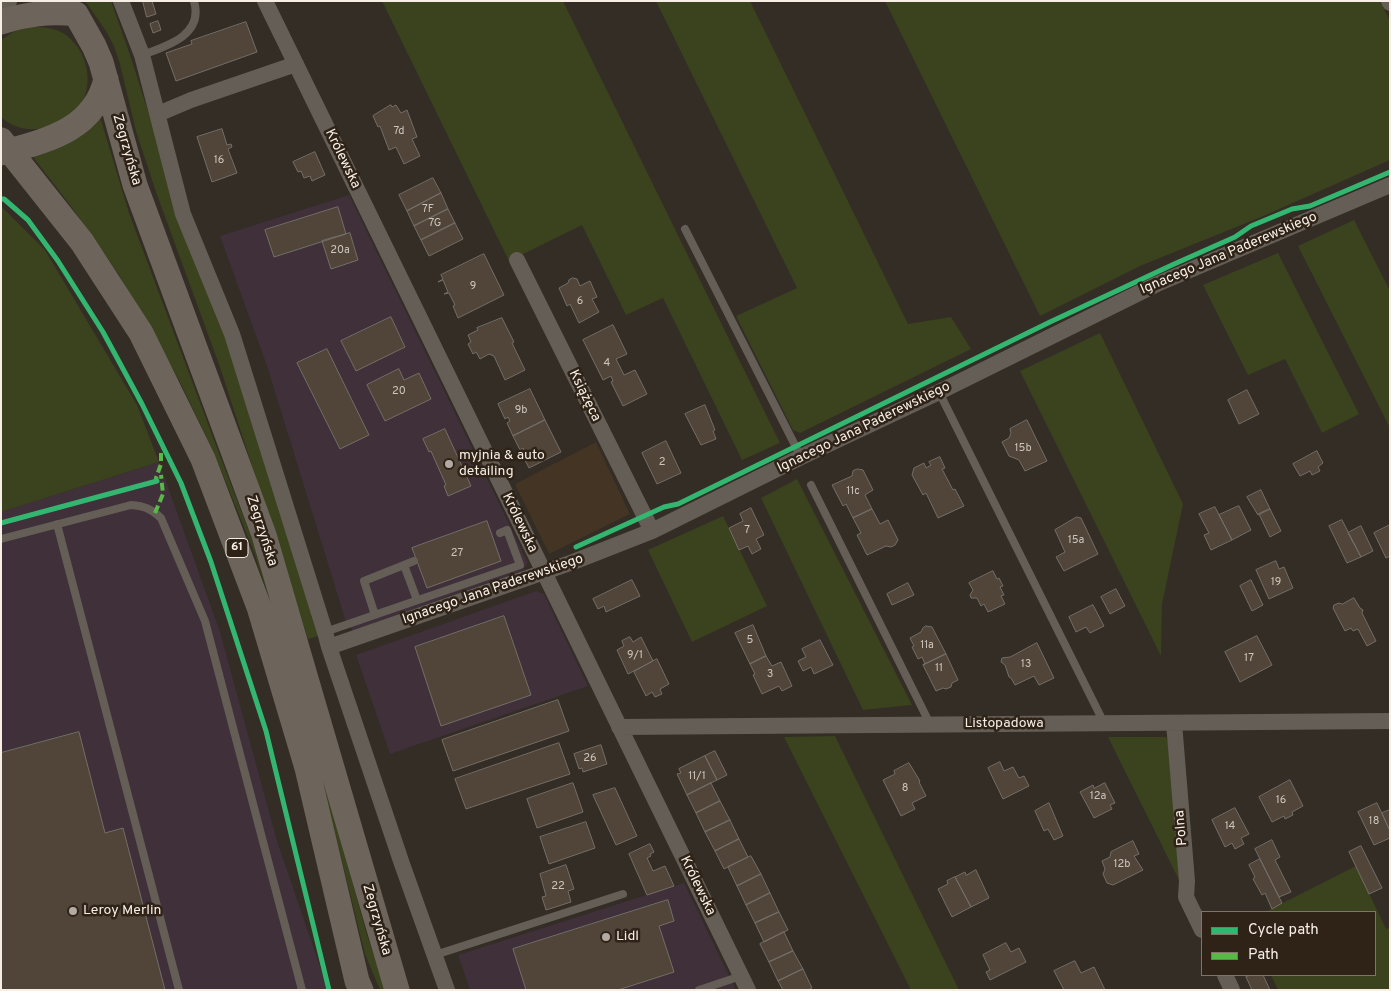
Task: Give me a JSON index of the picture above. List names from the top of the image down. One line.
{"streets":{"main road":["Zegrzyńska","61"],"street":["Królewska","Ignacego Jana Paderewskiego","Książęca","Listopadowa","Polna"]},"crossings":[["Królewska","Ignacego Jana Paderewskiego"],["Królewska","Listopadowa"],["Ignacego Jana Paderewskiego","Książęca"],["Listopadowa","Polna"]],"places":["myjnia & auto detailing","Leroy Merlin","Lidl"],"house_numbers":["7d","16","7F","7G","20a","9","6","4","20","9b","15b","2","11c","7","15a","27","19","5","11a","9/1","17","13","11","3","26","11/1","8","12a","16","18","14","12b","22"],"legend":["Cycle path","Path"]}
